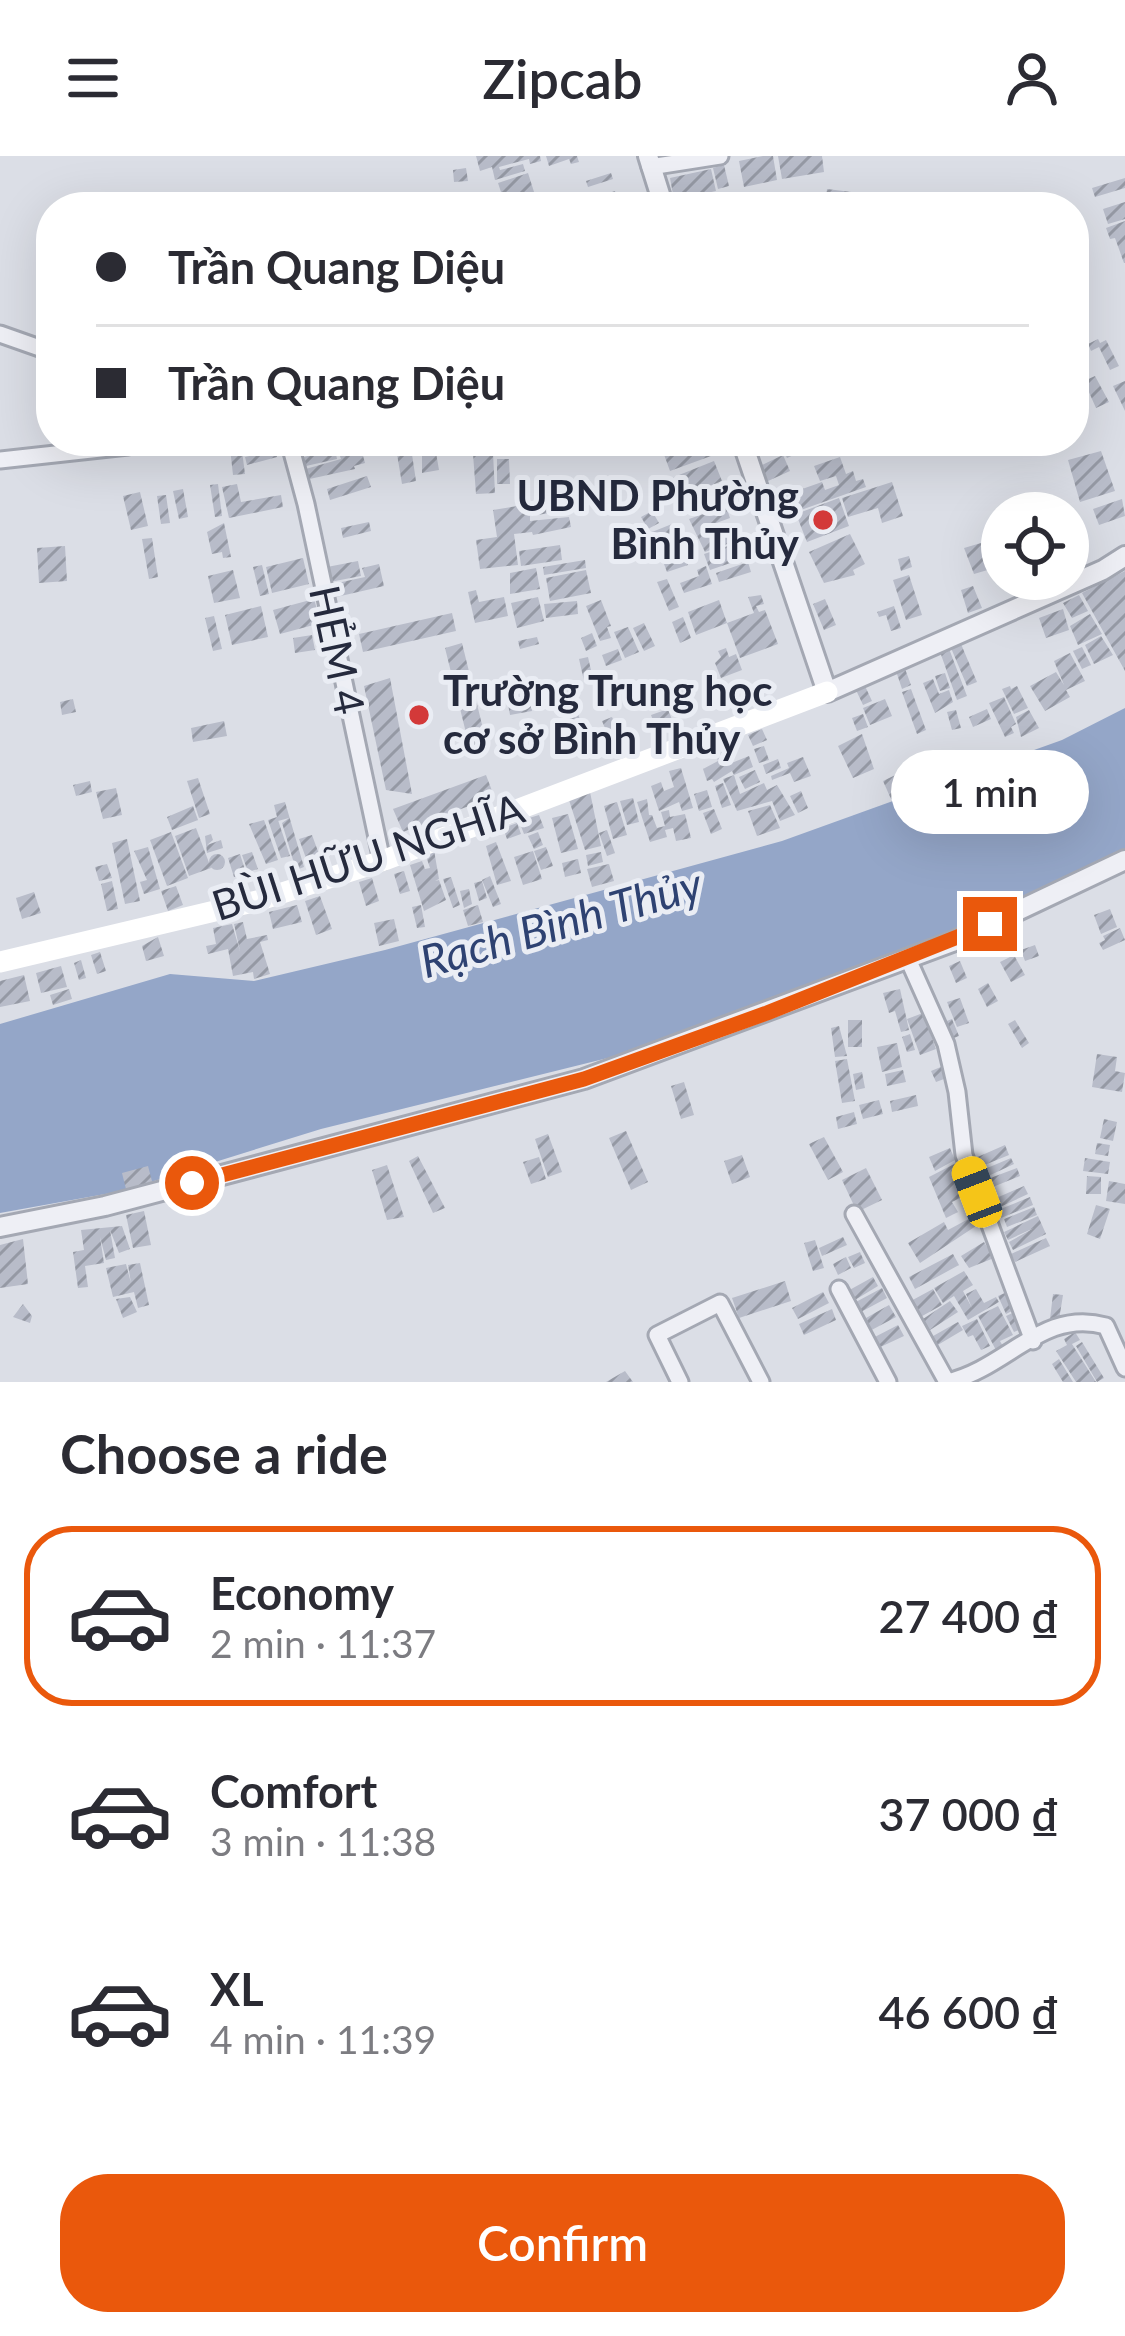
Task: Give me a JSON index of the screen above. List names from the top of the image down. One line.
{"streets":{"main road":["BÙI HỮU NGHĨA"],"street":["HẺM 4"]},"crossings":[["HẺM 4","BÙI HỮU NGHĨA"]],"water":["Rạch Bình Thủy"],"places":["UBND Phường Bình Thủy","Trường Trung học cơ sở Bình Thủy"],"page":{"header":"Zipcab","banner":["Trần Quang Diệu","Trần Quang Diệu"],"bubble":"1 min","heading":"Choose a ride","list":[{"name":"Economy","note":"2 min · 11:37","value":"27 400 ₫"},{"name":"Comfort","note":"3 min · 11:38","value":"37 000 ₫"},{"name":"XL","note":"4 min · 11:39","value":"46 600 ₫"}],"buttons":"Confirm"}}
